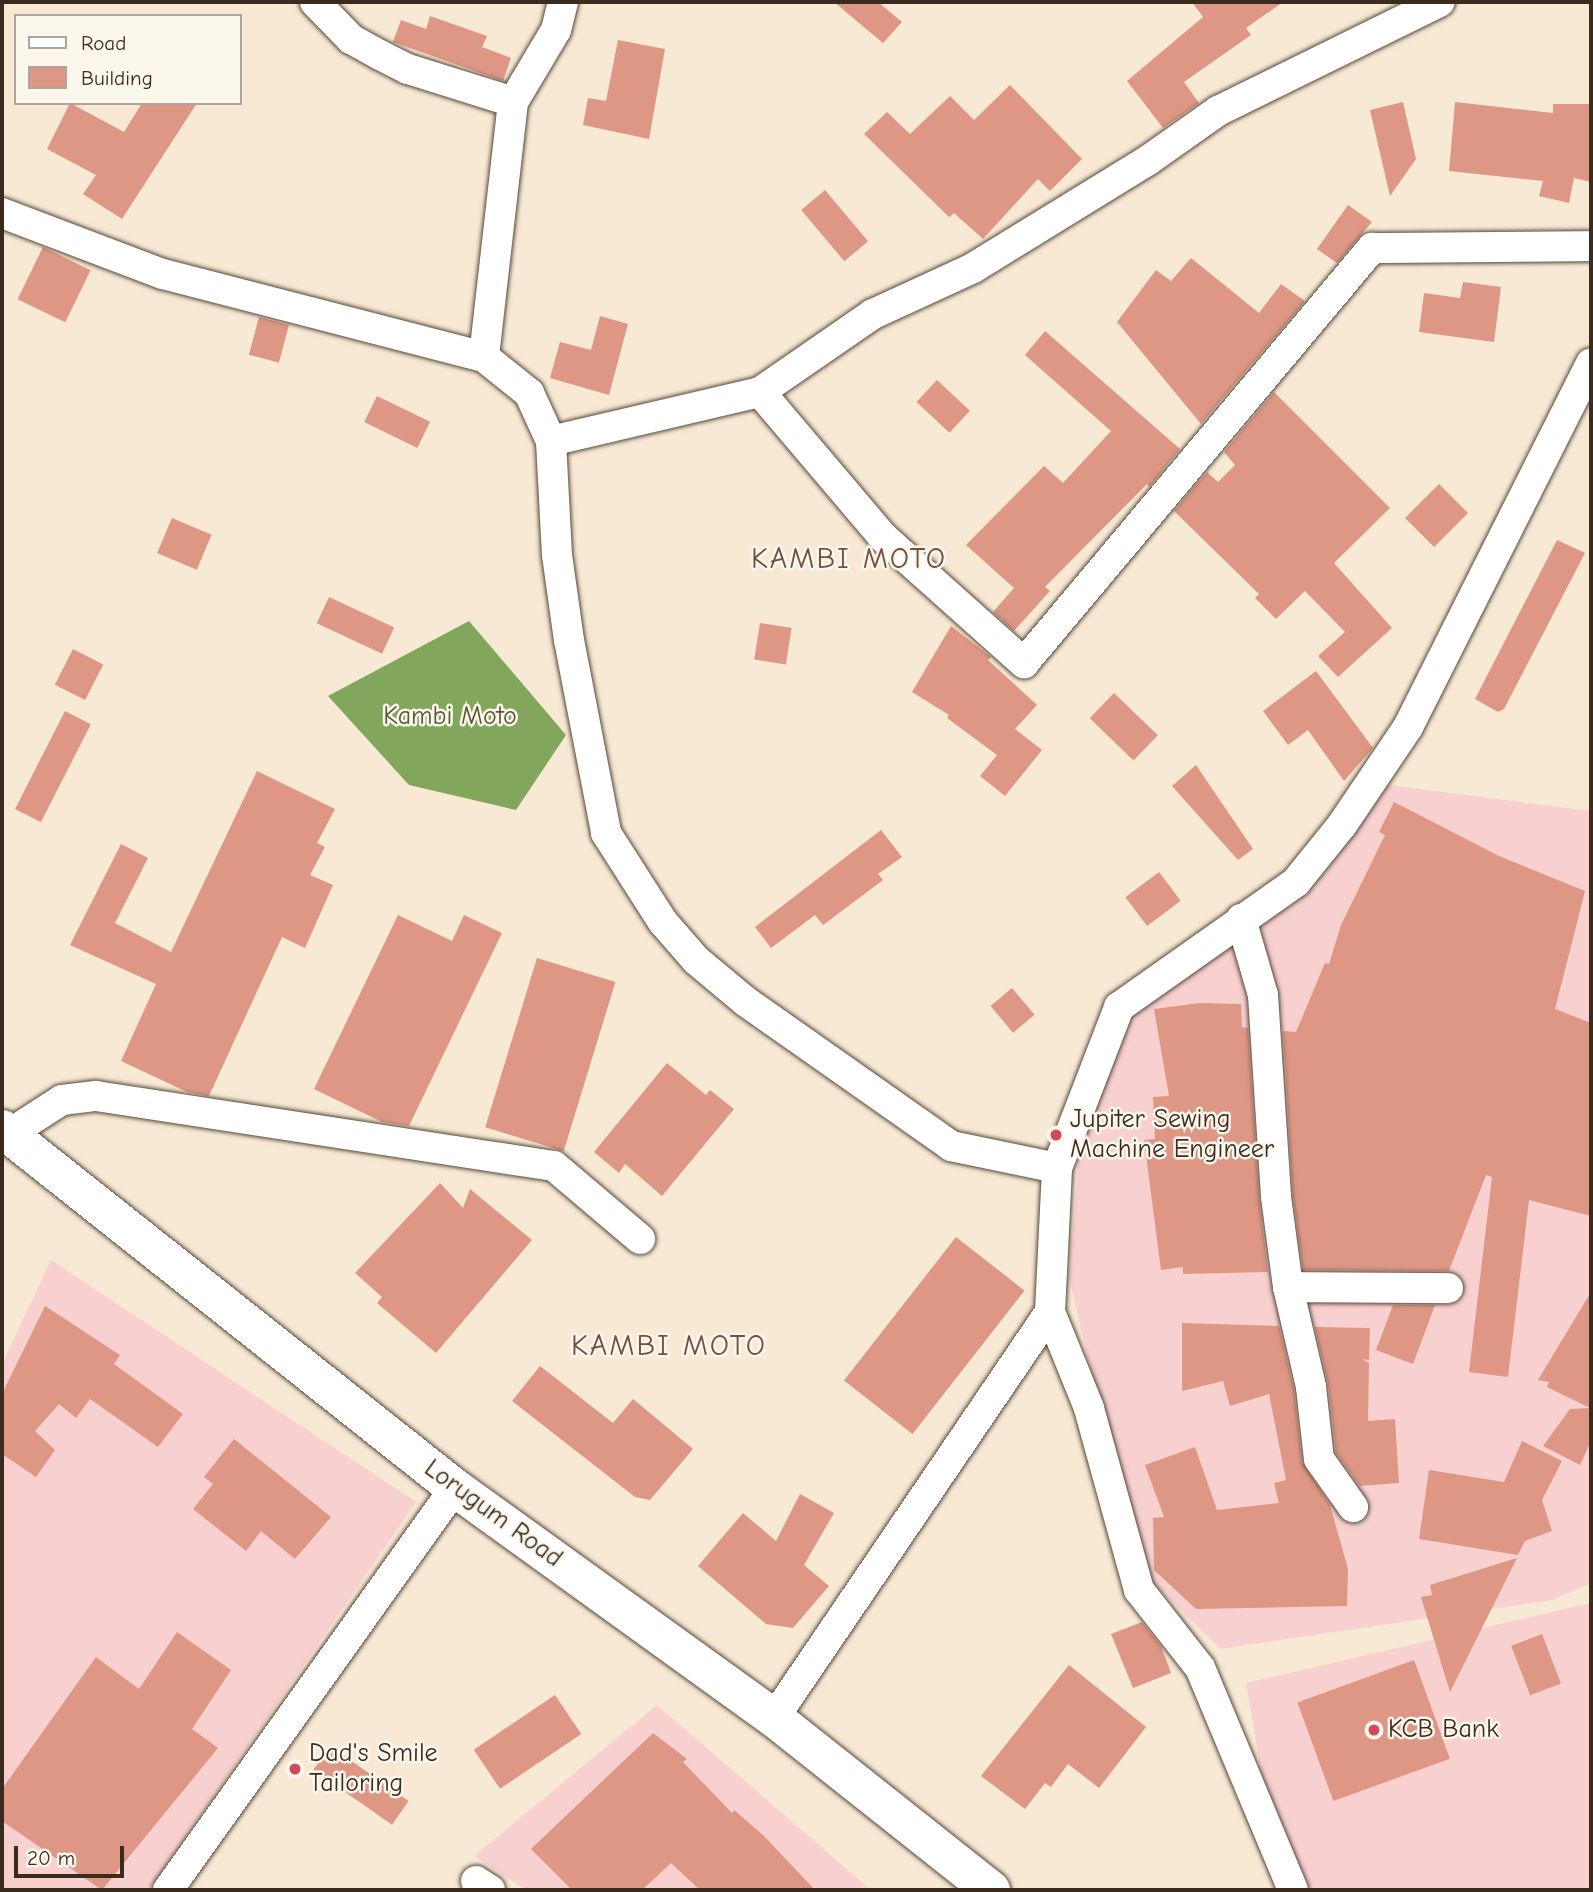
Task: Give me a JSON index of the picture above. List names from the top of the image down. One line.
{"streets":{"main road":["Lorugum Road"]},"districts":["KAMBI MOTO","KAMBI MOTO"],"parks":["Kambi Moto"],"places":["Jupiter Sewing Machine Engineer","KCB Bank","Dad's Smile Tailoring"],"legend":["Road","Building"],"scale_bar":"20 m"}
